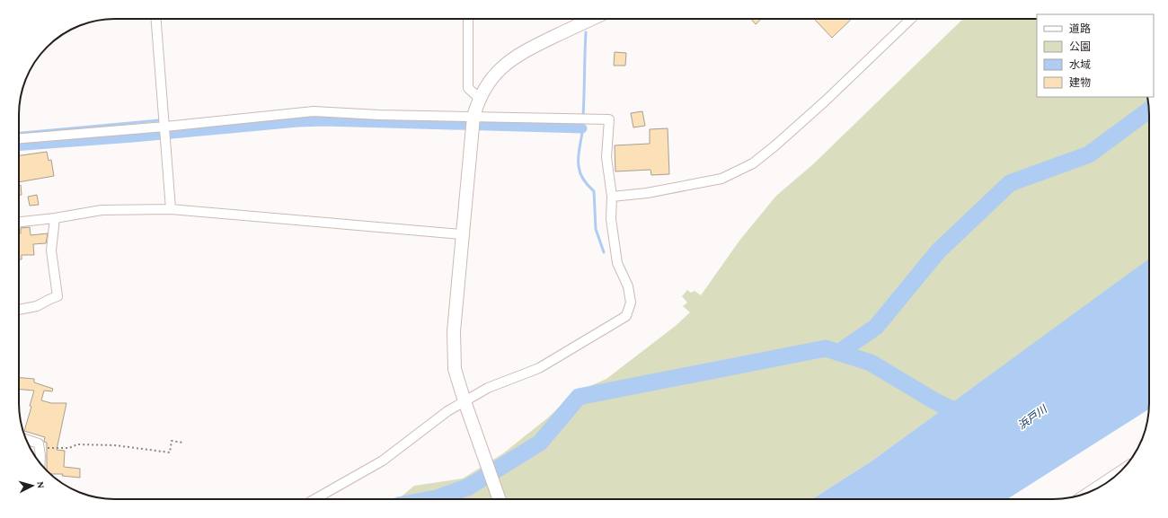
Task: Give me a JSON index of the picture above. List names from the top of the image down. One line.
{"water":["浜戸川"],"legend":["道路","公園","水域","建物"],"north":"right"}
